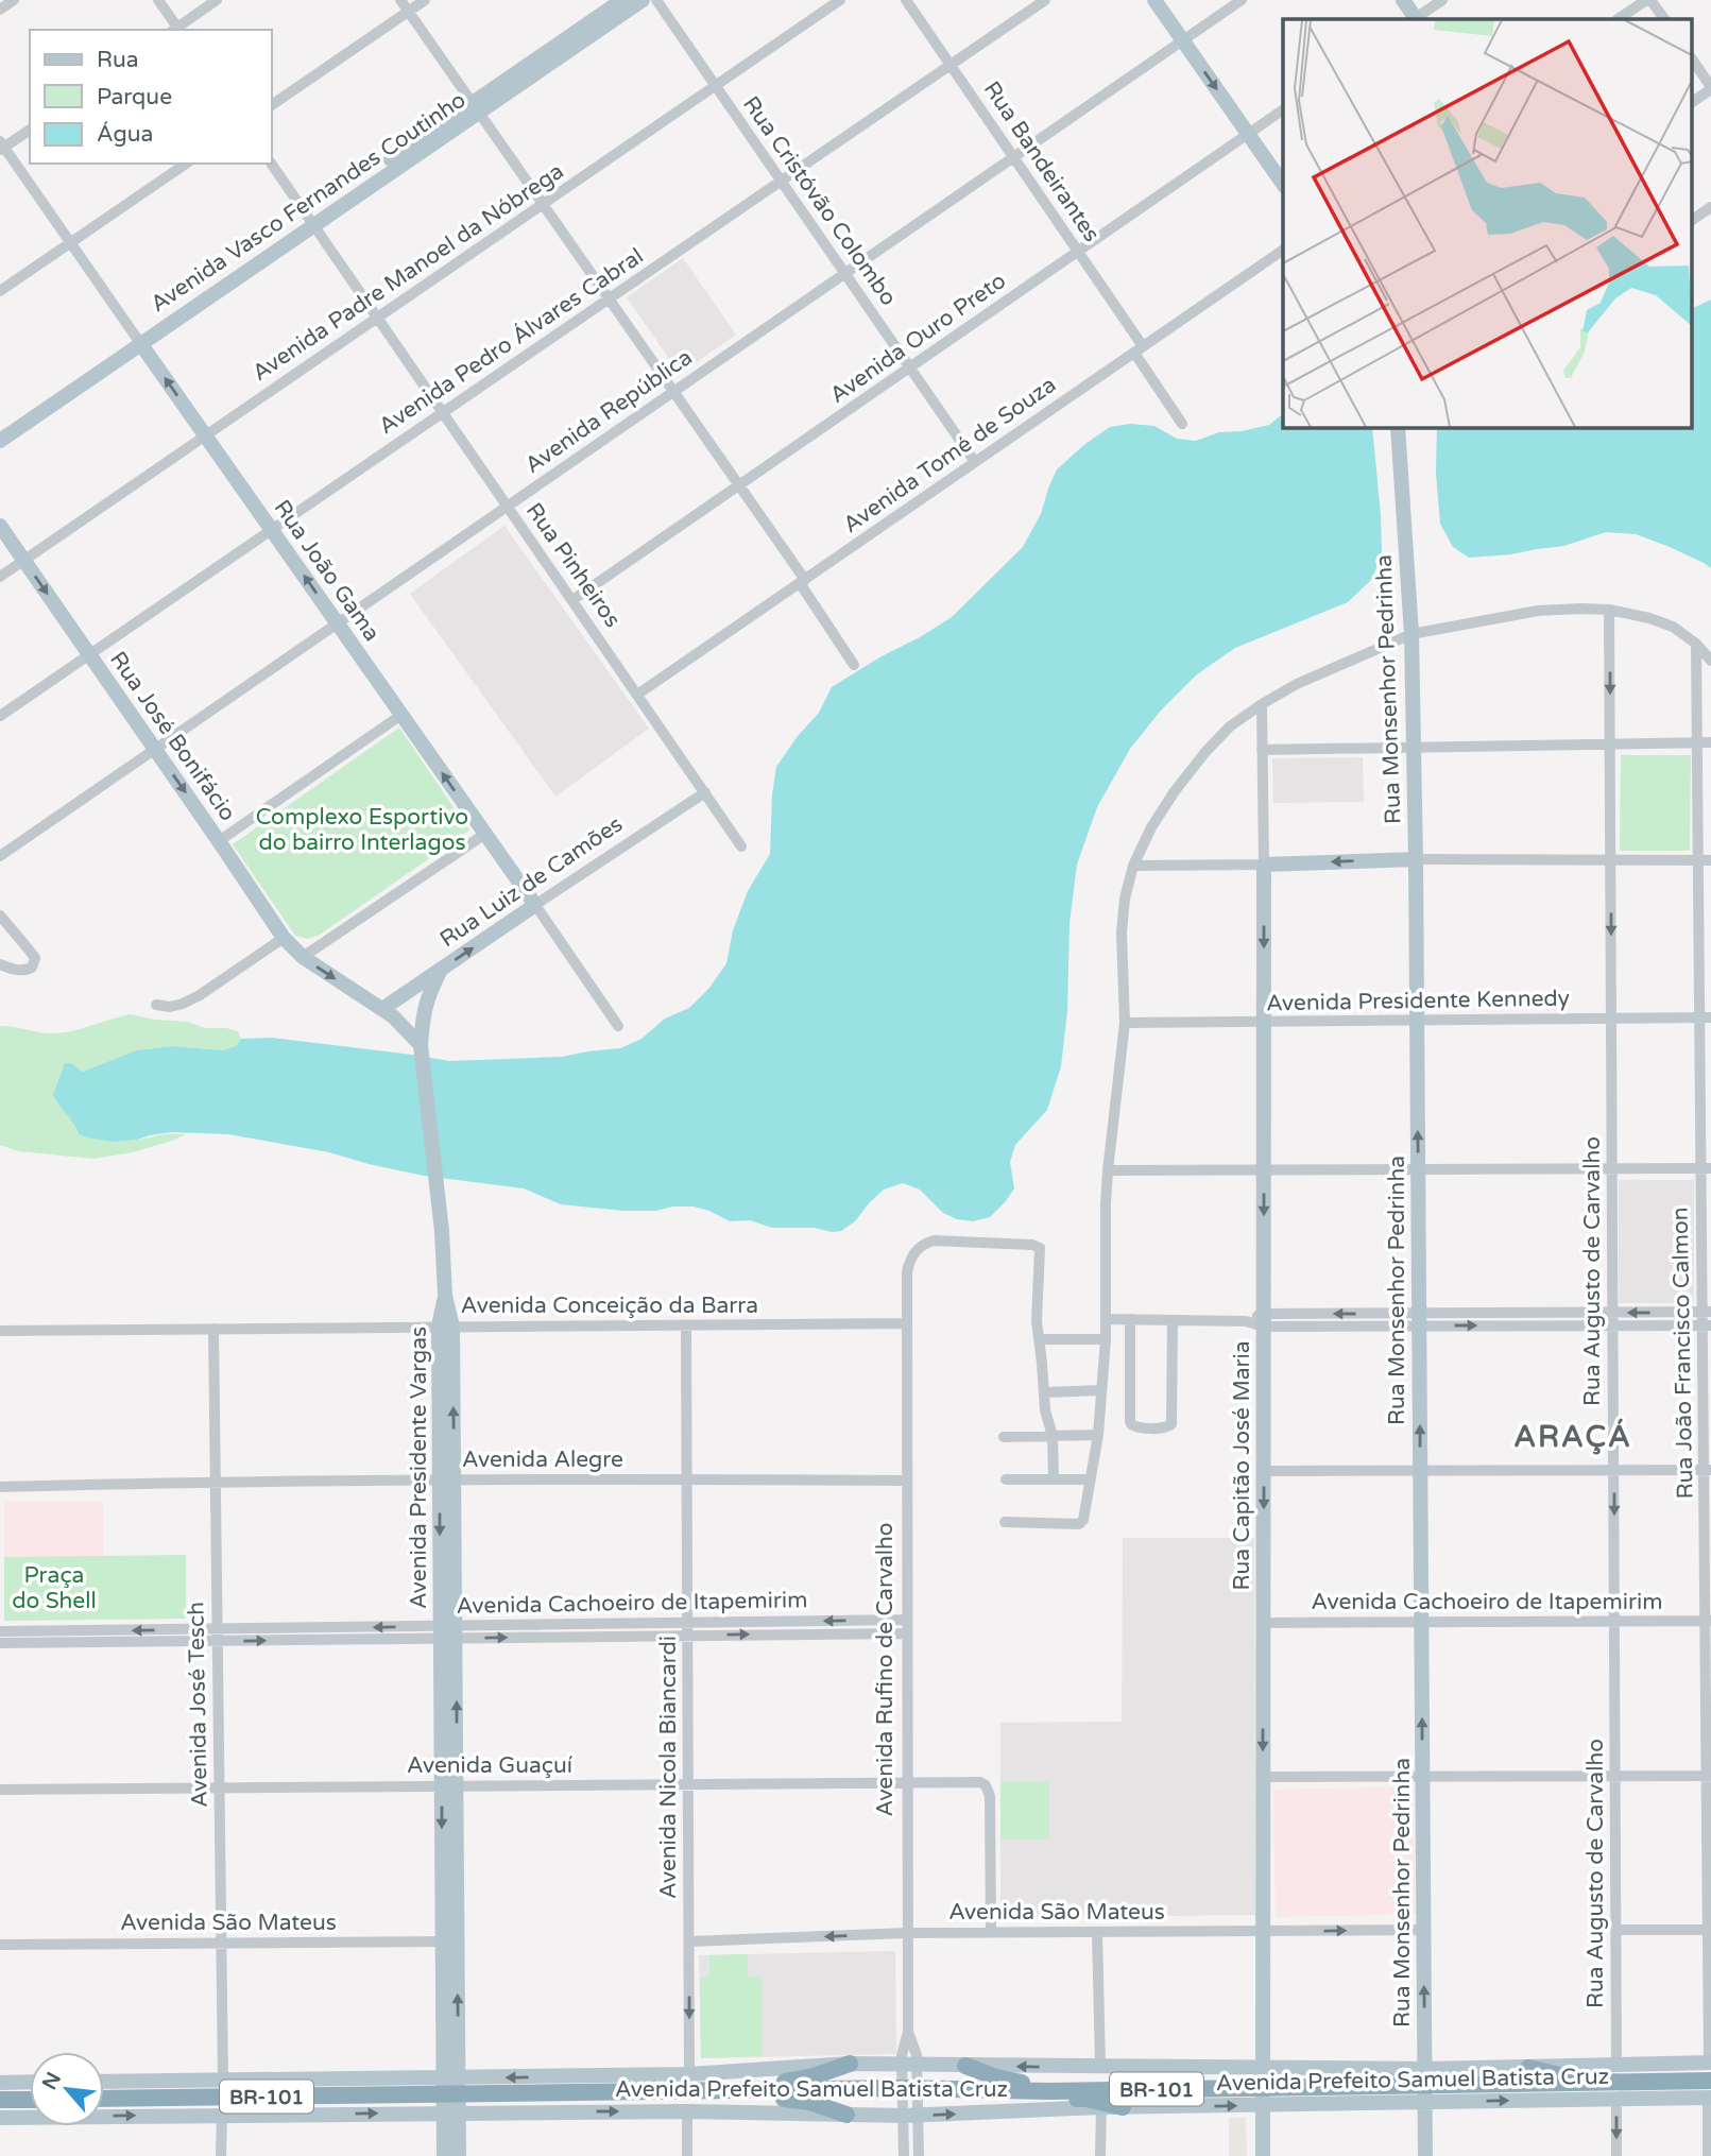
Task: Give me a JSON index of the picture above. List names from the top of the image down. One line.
{"streets":{"highway":["Avenida Prefeito Samuel Batista Cruz","BR-101"],"main road":["Avenida Vasco Fernandes Coutinho","Rua João Gama","Rua Monsenhor Pedrinha","Rua José Bonifácio","Rua Luiz de Camões","Rua Capitão José Maria","Avenida Presidente Vargas"],"street":["Rua Bandeirantes","Rua Cristóvão Colombo","Avenida Padre Manoel da Nóbrega","Avenida Ouro Preto","Avenida Pedro Álvares Cabral","Avenida República","Avenida Tomé de Souza","Rua Pinheiros","Avenida Presidente Kennedy","Rua Augusto de Carvalho","Avenida Conceição da Barra","Rua João Francisco Calmon","Avenida Alegre","Avenida Cachoeiro de Itapemirim","Avenida Rufino de Carvalho","Avenida José Tesch","Avenida Guaçuí","Avenida Nicola Biancardi","Avenida São Mateus"]},"crossings":[["Rua Bandeirantes","Avenida Ouro Preto"],["Rua Bandeirantes","Avenida Pedro Álvares Cabral"],["Rua Bandeirantes","Avenida República"],["Rua Bandeirantes","Avenida Tomé de Souza"],["Rua Cristóvão Colombo","Avenida Padre Manoel da Nóbrega"],["Rua Cristóvão Colombo","Avenida Ouro Preto"],["Rua Cristóvão Colombo","Avenida Pedro Álvares Cabral"],["Rua Cristóvão Colombo","Avenida República"],["Rua Cristóvão Colombo","Avenida Tomé de Souza"],["Avenida Vasco Fernandes Coutinho","Rua Pinheiros"],["Avenida Vasco Fernandes Coutinho","Rua João Gama"],["Avenida Padre Manoel da Nóbrega","Rua Pinheiros"],["Avenida Padre Manoel da Nóbrega","Rua João Gama"],["Avenida Padre Manoel da Nóbrega","Rua José Bonifácio"],["Avenida Ouro Preto","Rua Pinheiros"],["Avenida Pedro Álvares Cabral","Rua Pinheiros"],["Avenida Pedro Álvares Cabral","Rua João Gama"],["Avenida Pedro Álvares Cabral","Rua José Bonifácio"],["Avenida República","Rua Pinheiros"],["Avenida República","Rua João Gama"],["Avenida República","Rua José Bonifácio"],["Avenida Tomé de Souza","Rua Pinheiros"],["Rua Pinheiros","Rua Luiz de Camões"],["Rua João Gama","Rua Luiz de Camões"],["Rua Monsenhor Pedrinha","Avenida Presidente Kennedy"],["Rua Monsenhor Pedrinha","Avenida Cachoeiro de Itapemirim"],["Rua Monsenhor Pedrinha","Avenida São Mateus"],["Rua Monsenhor Pedrinha","Avenida Prefeito Samuel Batista Cruz"],["Rua Monsenhor Pedrinha","BR-101"],["Rua José Bonifácio","Rua Luiz de Camões"],["Rua José Bonifácio","Avenida Presidente Vargas"],["Rua Luiz de Camões","Avenida Presidente Vargas"],["Avenida Presidente Kennedy","Rua Augusto de Carvalho"],["Avenida Presidente Kennedy","Rua João Francisco Calmon"],["Avenida Presidente Kennedy","Rua Capitão José Maria"],["Rua Augusto de Carvalho","Avenida Cachoeiro de Itapemirim"],["Rua Augusto de Carvalho","Avenida Prefeito Samuel Batista Cruz"],["Avenida Conceição da Barra","Avenida Presidente Vargas"],["Avenida Conceição da Barra","Avenida Rufino de Carvalho"],["Avenida Conceição da Barra","Avenida José Tesch"],["Avenida Conceição da Barra","Avenida Nicola Biancardi"],["Rua João Francisco Calmon","Avenida Cachoeiro de Itapemirim"],["Rua João Francisco Calmon","Avenida Prefeito Samuel Batista Cruz"],["Avenida Alegre","Avenida Presidente Vargas"],["Avenida Alegre","Avenida Rufino de Carvalho"],["Avenida Alegre","Avenida José Tesch"],["Avenida Alegre","Avenida Nicola Biancardi"],["Rua Capitão José Maria","Avenida Cachoeiro de Itapemirim"],["Rua Capitão José Maria","Avenida São Mateus"],["Rua Capitão José Maria","Avenida Prefeito Samuel Batista Cruz"],["Rua Capitão José Maria","BR-101"],["Avenida Presidente Vargas","Avenida Cachoeiro de Itapemirim"],["Avenida Presidente Vargas","Avenida Guaçuí"],["Avenida Presidente Vargas","Avenida São Mateus"],["Avenida Presidente Vargas","Avenida Prefeito Samuel Batista Cruz"],["Avenida Presidente Vargas","BR-101"],["Avenida Cachoeiro de Itapemirim","Avenida Rufino de Carvalho"],["Avenida Cachoeiro de Itapemirim","Avenida José Tesch"],["Avenida Cachoeiro de Itapemirim","Avenida Nicola Biancardi"],["Avenida Rufino de Carvalho","Avenida Guaçuí"],["Avenida Rufino de Carvalho","Avenida São Mateus"],["Avenida Rufino de Carvalho","Avenida Prefeito Samuel Batista Cruz"],["Avenida Rufino de Carvalho","BR-101"],["Avenida José Tesch","Avenida Guaçuí"],["Avenida José Tesch","Avenida São Mateus"],["Avenida José Tesch","Avenida Prefeito Samuel Batista Cruz"],["Avenida Guaçuí","Avenida Nicola Biancardi"],["Avenida Guaçuí","Avenida São Mateus"],["Avenida Nicola Biancardi","Avenida São Mateus"],["Avenida Nicola Biancardi","Avenida Prefeito Samuel Batista Cruz"],["Avenida Prefeito Samuel Batista Cruz","BR-101"]],"one_way":["Rua João Gama","Rua Monsenhor Pedrinha","Rua José Bonifácio","Rua Capitão José Maria"],"districts":["ARAÇÁ"],"parks":["Complexo Esportivo do bairro Interlagos","Praça do Shell"],"legend":["Rua","Parque","Água"],"north":"top left"}
